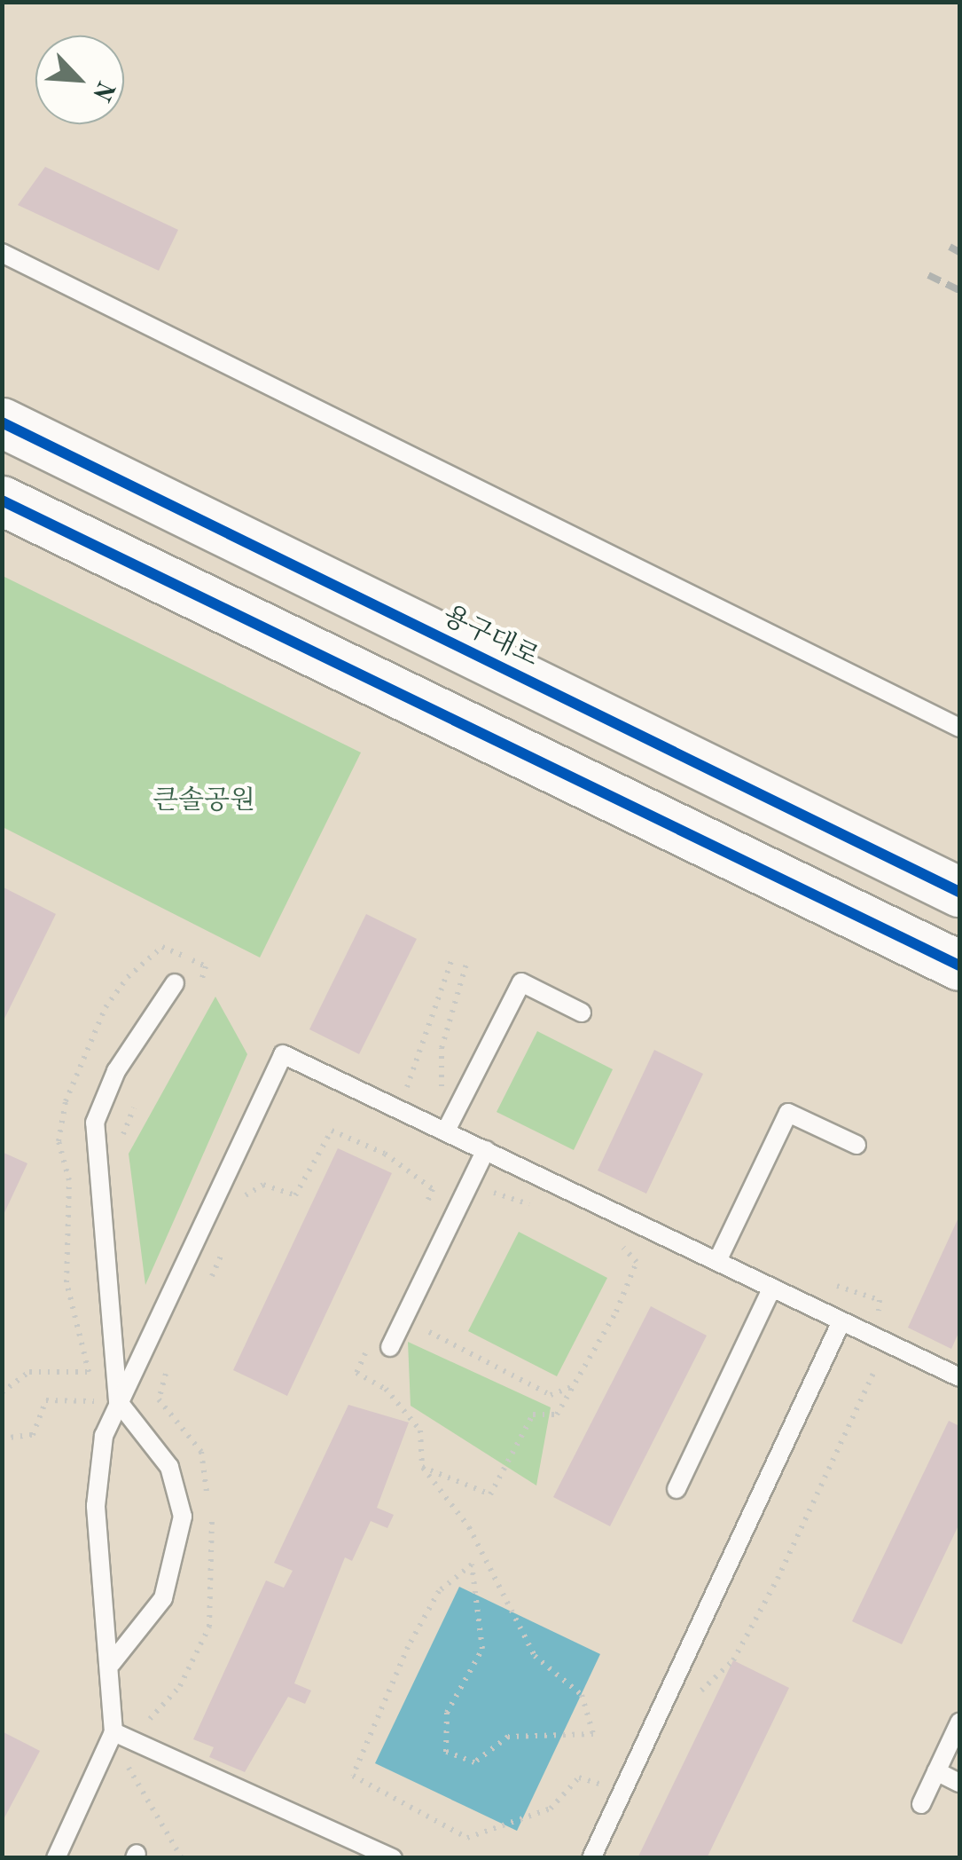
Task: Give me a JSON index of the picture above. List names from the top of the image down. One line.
{"streets":{"main road":["용구대로"]},"parks":["큰솔공원"],"north":"bottom right"}
